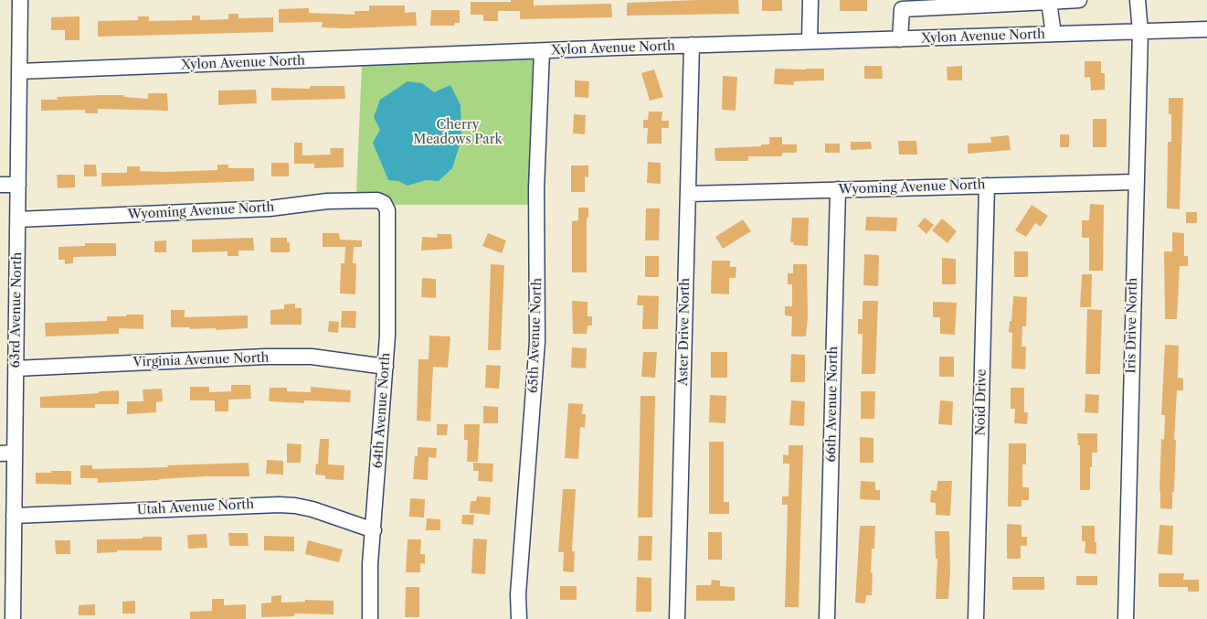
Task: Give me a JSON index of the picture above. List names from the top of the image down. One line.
{"streets":{"street":["Xylon Avenue North","Wyoming Avenue North","63rd Avenue North","Iris Drive North","Aster Drive North","65th Avenue North","Virginia Avenue North","Noid Drive","66th Avenue North","64th Avenue North","Utah Avenue North"]},"crossings":[["Xylon Avenue North","63rd Avenue North"],["Xylon Avenue North","Iris Drive North"],["Xylon Avenue North","Aster Drive North"],["Xylon Avenue North","65th Avenue North"],["Wyoming Avenue North","63rd Avenue North"],["Wyoming Avenue North","Iris Drive North"],["Wyoming Avenue North","Aster Drive North"],["Wyoming Avenue North","Noid Drive"],["Wyoming Avenue North","66th Avenue North"],["Wyoming Avenue North","64th Avenue North"],["63rd Avenue North","Virginia Avenue North"],["63rd Avenue North","Utah Avenue North"],["Virginia Avenue North","64th Avenue North"],["64th Avenue North","Utah Avenue North"]],"parks":["Cherry Meadows Park"]}
